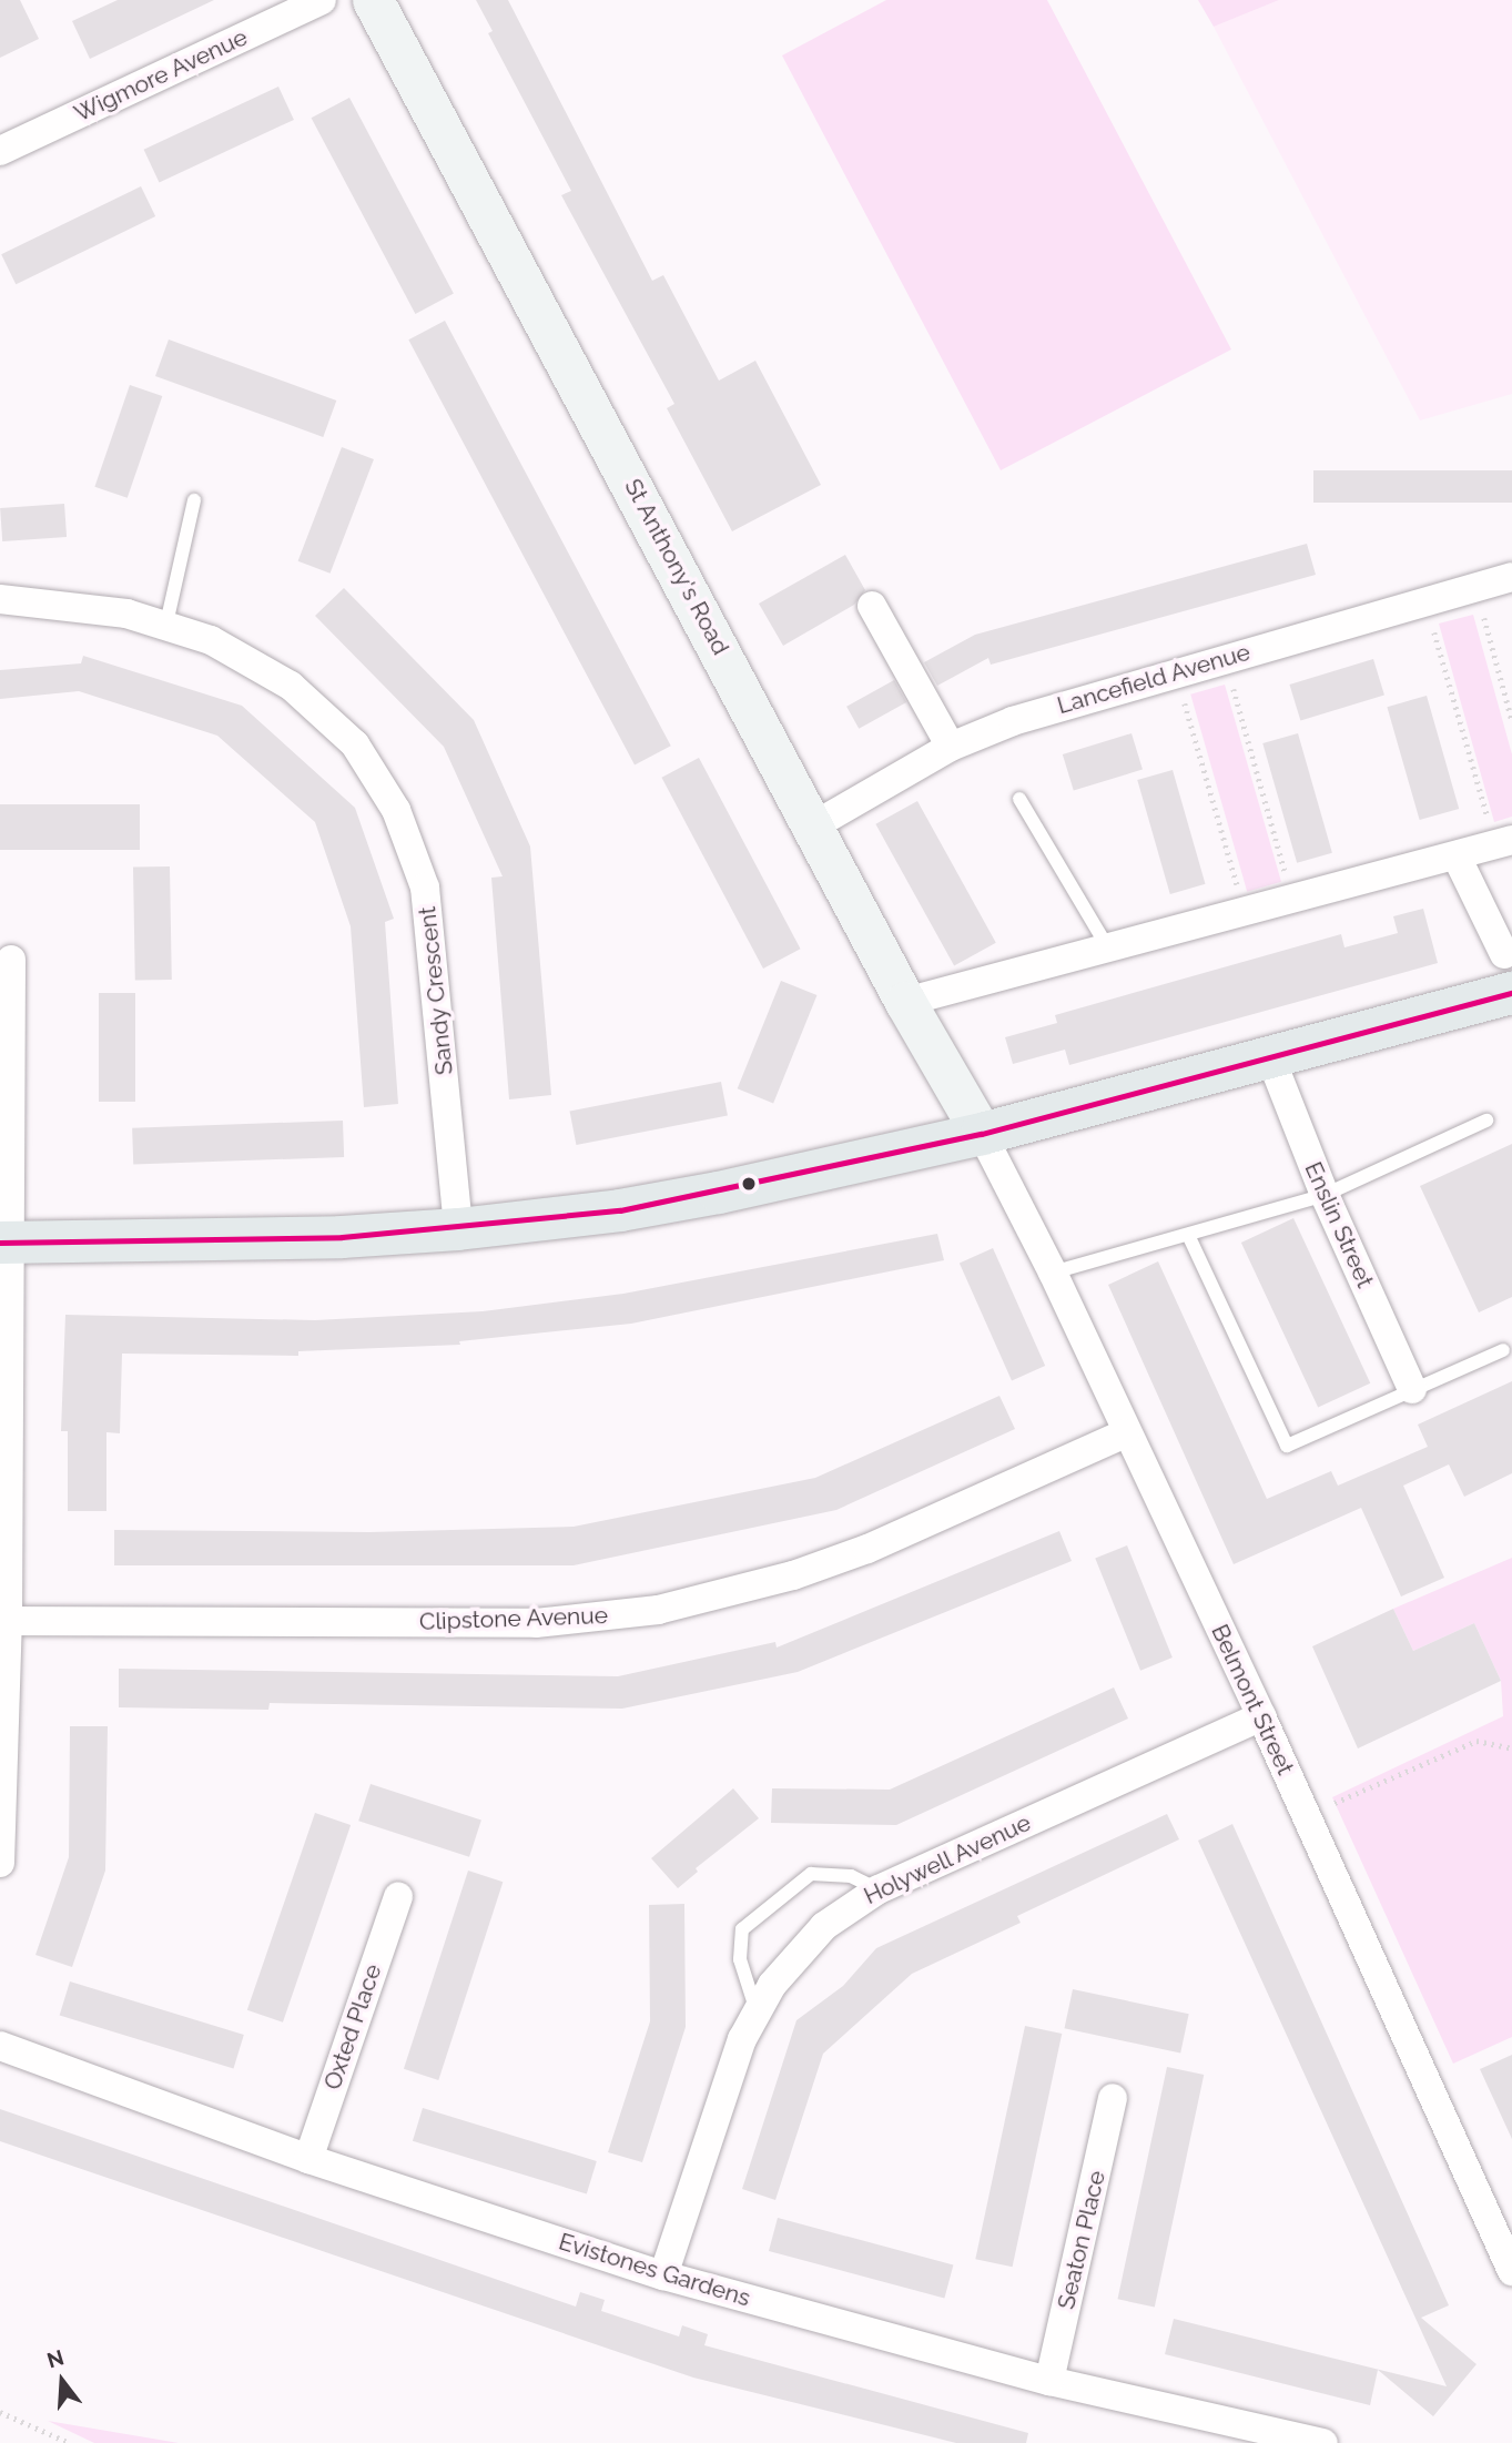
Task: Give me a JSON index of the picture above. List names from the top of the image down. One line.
{"streets":{"street":["Wigmore Avenue","St Anthony's Road","Lancefield Avenue","Sandy Crescent","Enslin Street","Clipstone Avenue","Belmont Street","Holywell Avenue","Oxted Place","Seaton Place","Evistones Gardens"]},"crossings":[["St Anthony's Road","Lancefield Avenue"],["St Anthony's Road","Belmont Street"],["Clipstone Avenue","Belmont Street"],["Belmont Street","Holywell Avenue"],["Holywell Avenue","Evistones Gardens"],["Oxted Place","Evistones Gardens"],["Seaton Place","Evistones Gardens"]],"north":"top"}
